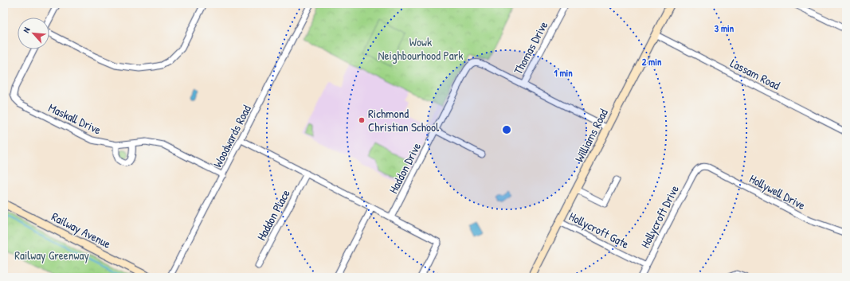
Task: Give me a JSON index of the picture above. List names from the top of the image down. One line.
{"streets":{"street":["Thomas Drive","Lassam Road","Maskall Drive","Williams Road","Woodwards Road","Haddon Drive","Hollywell Drive","Haddon Place","Hollycroft Drive","Railway Avenue","Hollycroft Gate"]},"crossings":[["Thomas Drive","Haddon Drive"],["Lassam Road","Williams Road"],["Maskall Drive","Woodwards Road"],["Williams Road","Haddon Drive"],["Williams Road","Hollycroft Gate"],["Hollywell Drive","Hollycroft Drive"],["Hollycroft Drive","Hollycroft Gate"]],"parks":["Wowk Neighbourhood Park","Railway Greenway"],"places":["Richmond Christian School"],"north":"top left","rings":["3 min","2 min","1 min"]}
